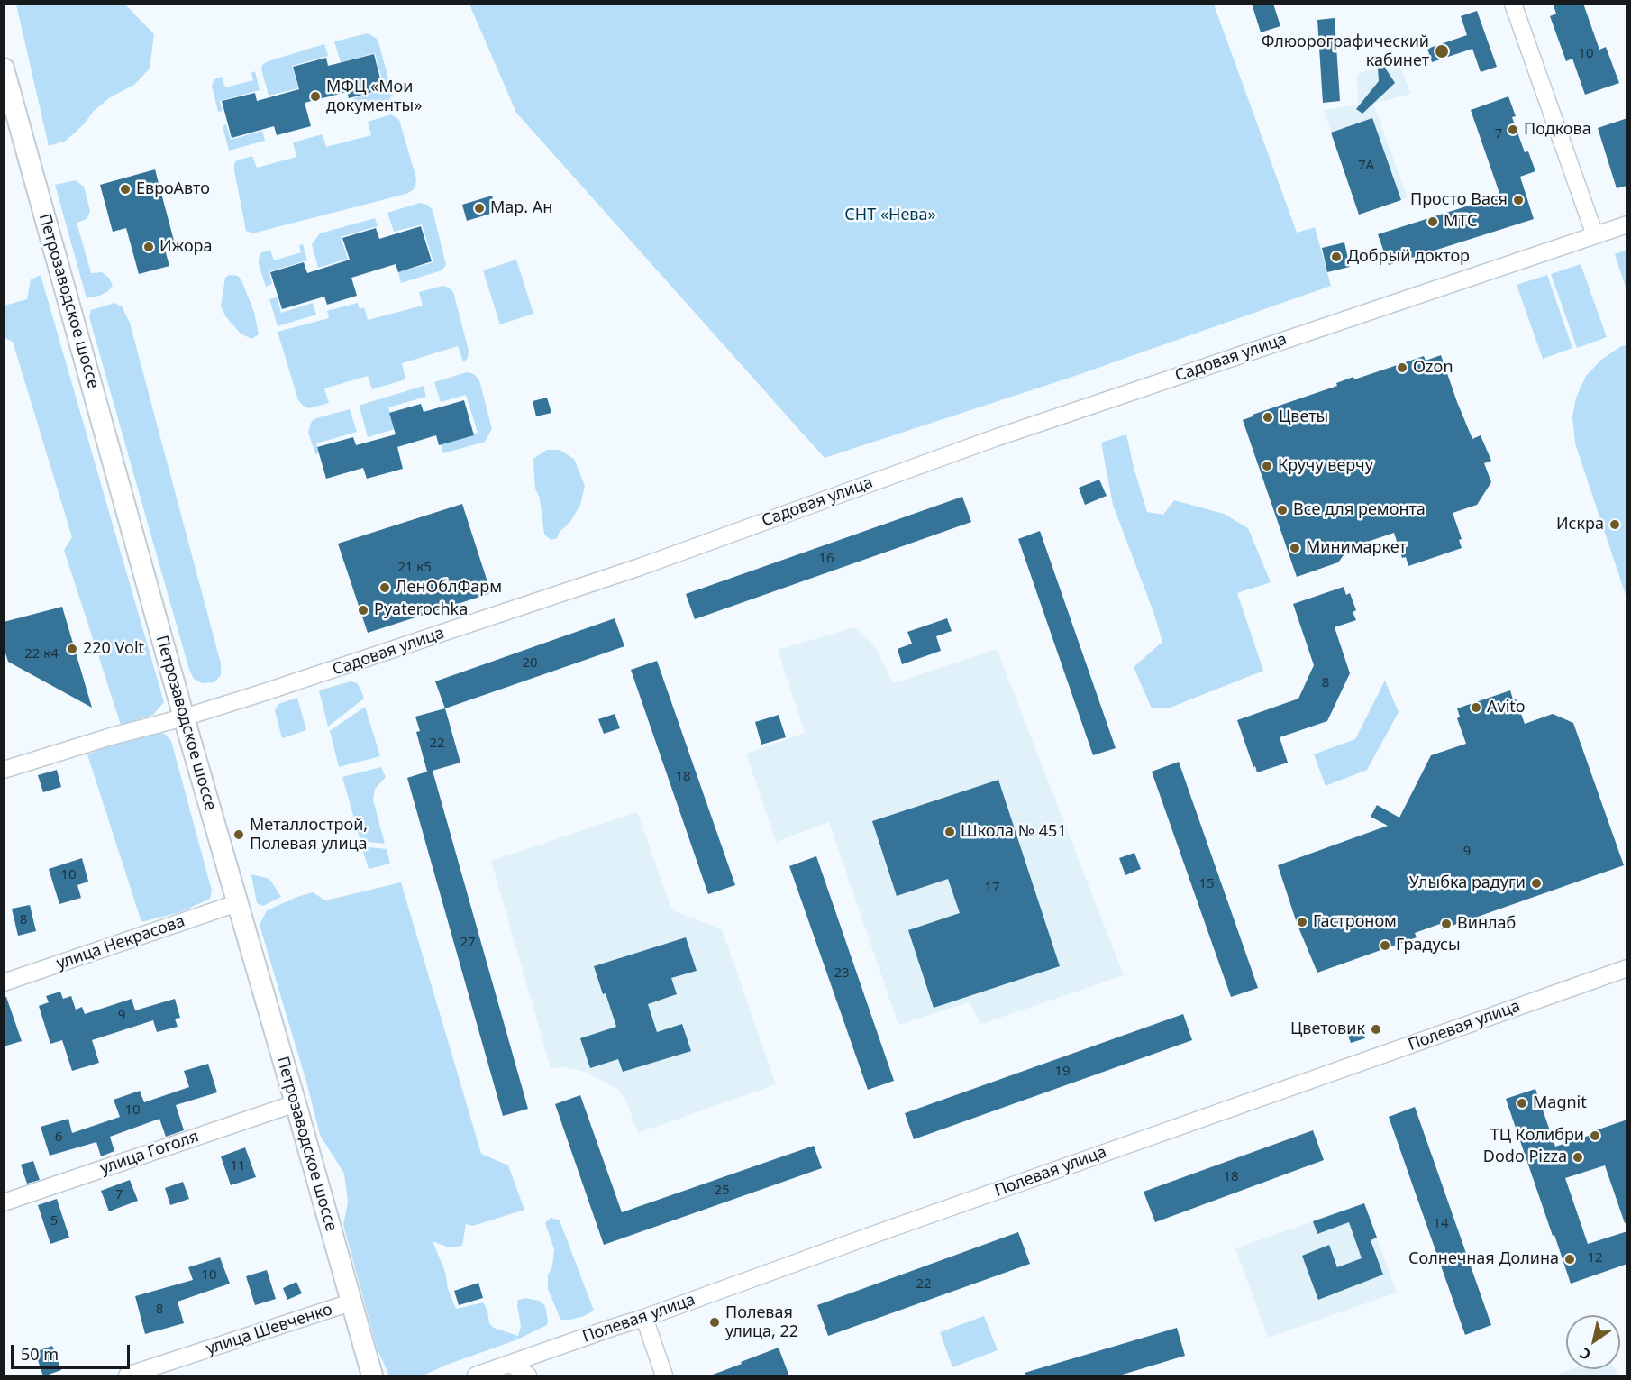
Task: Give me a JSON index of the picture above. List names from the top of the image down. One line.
{"streets":{"main road":["Петрозаводское шоссе"],"street":["Садовая улица","улица Некрасова","Полевая улица","улица Гоголя","улица Шевченко"]},"crossings":[["Петрозаводское шоссе","Садовая улица"],["Петрозаводское шоссе","улица Некрасова"],["Петрозаводское шоссе","улица Гоголя"],["Петрозаводское шоссе","улица Шевченко"]],"parks":["СНТ «Нева»"],"places":["Флюорографический кабинет","МФЦ «Мои документы»","Подкова","ЕвроАвто","Просто Вася","Мар. Ан","МТС","Ижора","Добрый доктор","Ozon","Цветы","Кручу верчу","Все для ремонта","Искра","Минимаркет","ЛенОблФарм","Pyaterochka","220 Volt","Avito","Школа № 451","Металлострой, Полевая улица","Улыбка радуги","Гастроном","Винлаб","Градусы","Цветовик","Magnit","ТЦ Колибри","Dodo Pizza","Солнечная Долина","Полевая улица, 22"],"house_numbers":["10","7","7А","16","21 к5","22 к4","20","8","22","18","9","10","15","17","8","27","23","9","19","10","6","11","18","25","7","5","14","12","10","22","8"],"scale_bar":"50 m","north":"bottom left"}
